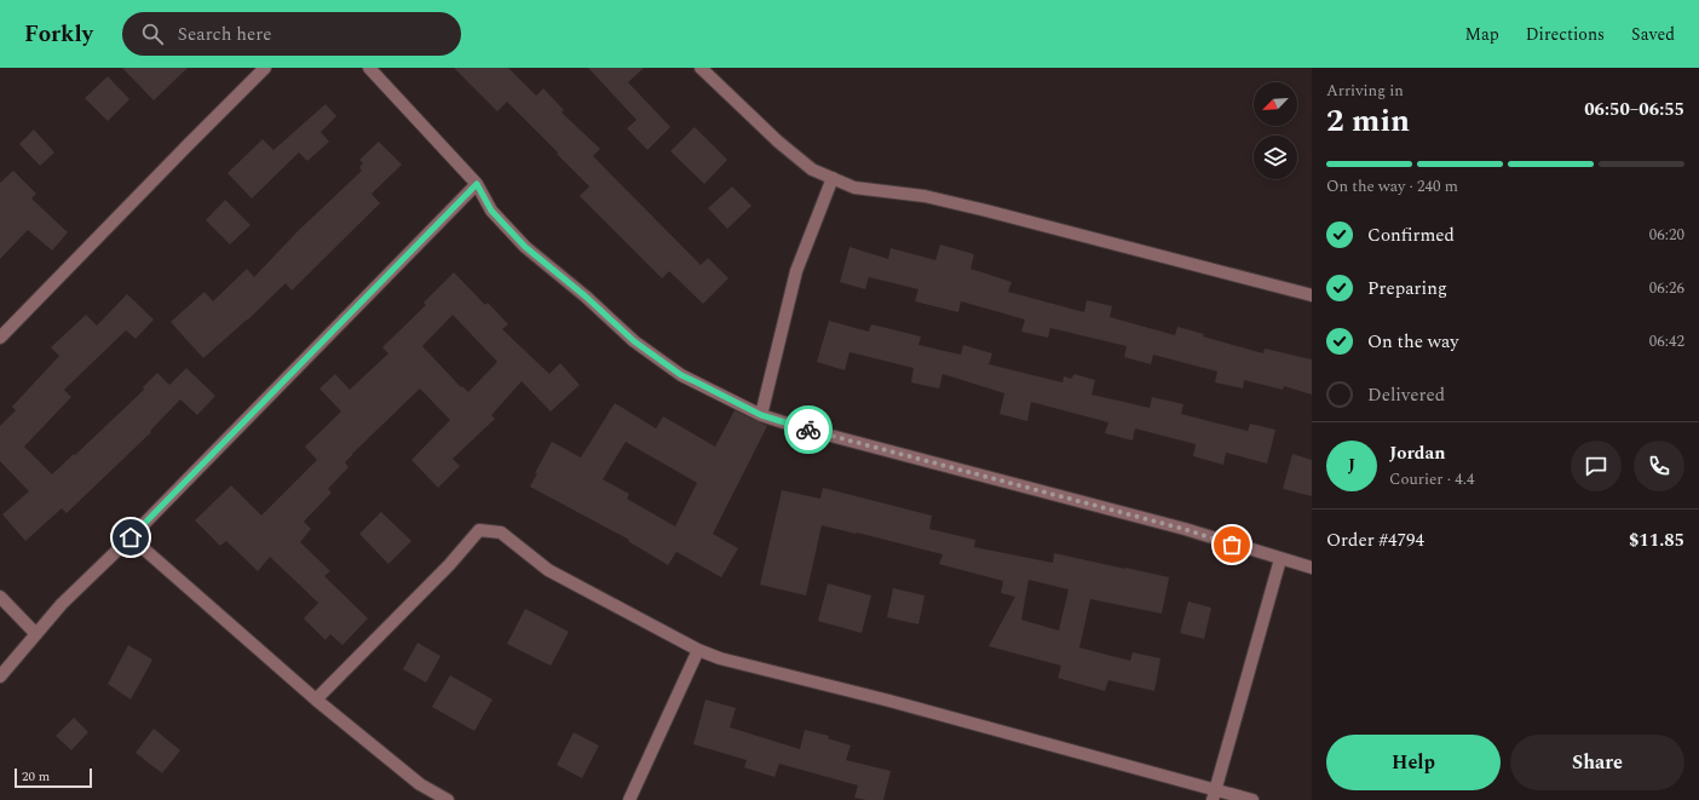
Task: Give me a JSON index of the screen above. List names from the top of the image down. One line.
{"scale_bar":"20 m","north":"bottom left","page":{"header":"Forkly","search":"Search here","nav":["Map","Directions","Saved"],"heading":["2 min","Arriving in","06:50–06:55"],"panel":["Jordan","Courier · 4.4","Order #4794","$11.85"],"bar":"On the way · 240 m","list":[["Confirmed","06:20"],["Preparing","06:26"],["On the way","06:42"],"Delivered"],"round":"J","buttons":["Help","Share"],"scale":"20 m"}}
